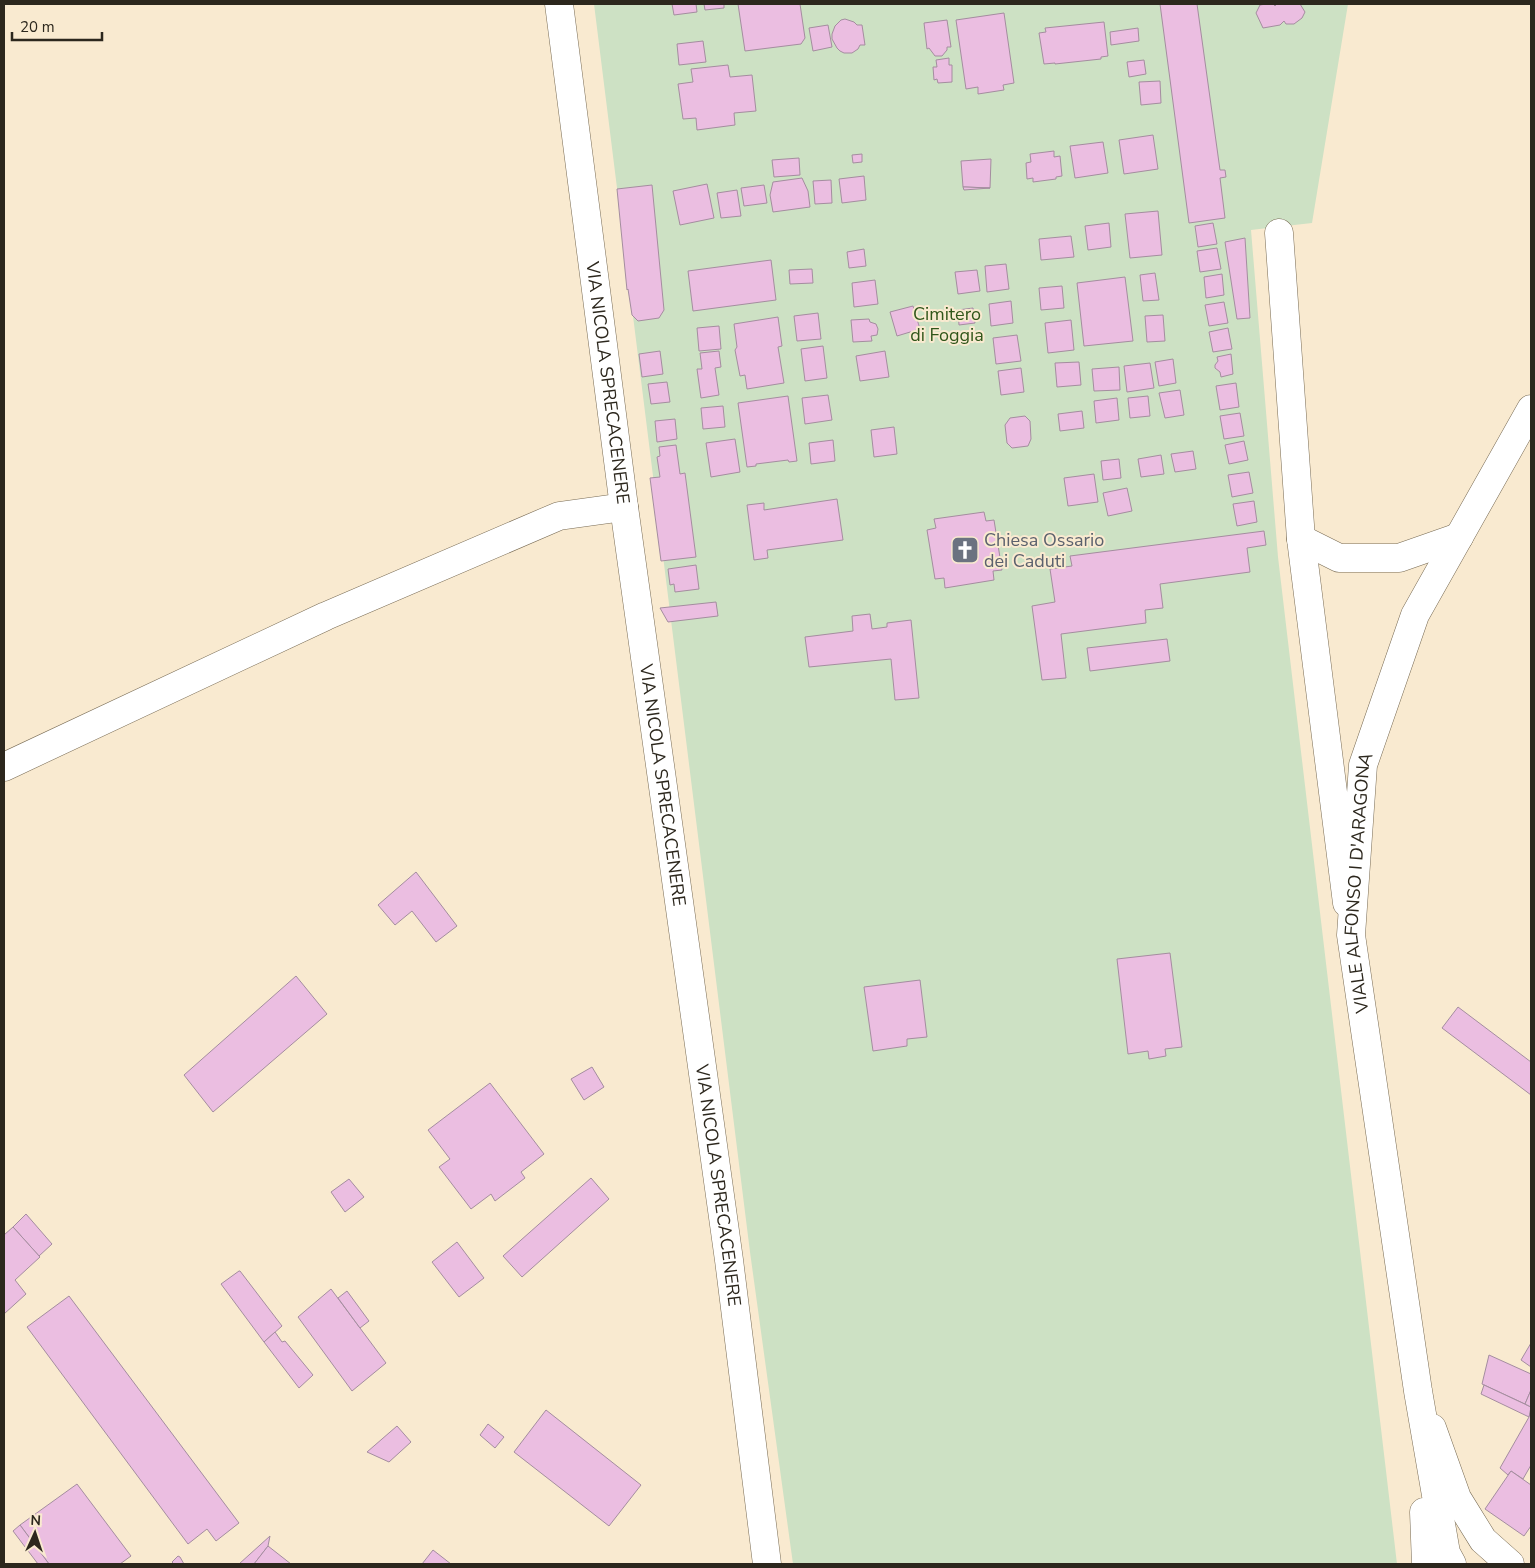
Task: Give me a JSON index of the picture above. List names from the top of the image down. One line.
{"streets":{"street":["VIA NICOLA SPRECACENERE","VIALE ALFONSO I D'ARAGONA"]},"parks":["Cimitero di Foggia"],"places":{"church":["Chiesa Ossario dei Caduti"]},"scale_bar":"20 m","north":"top"}
